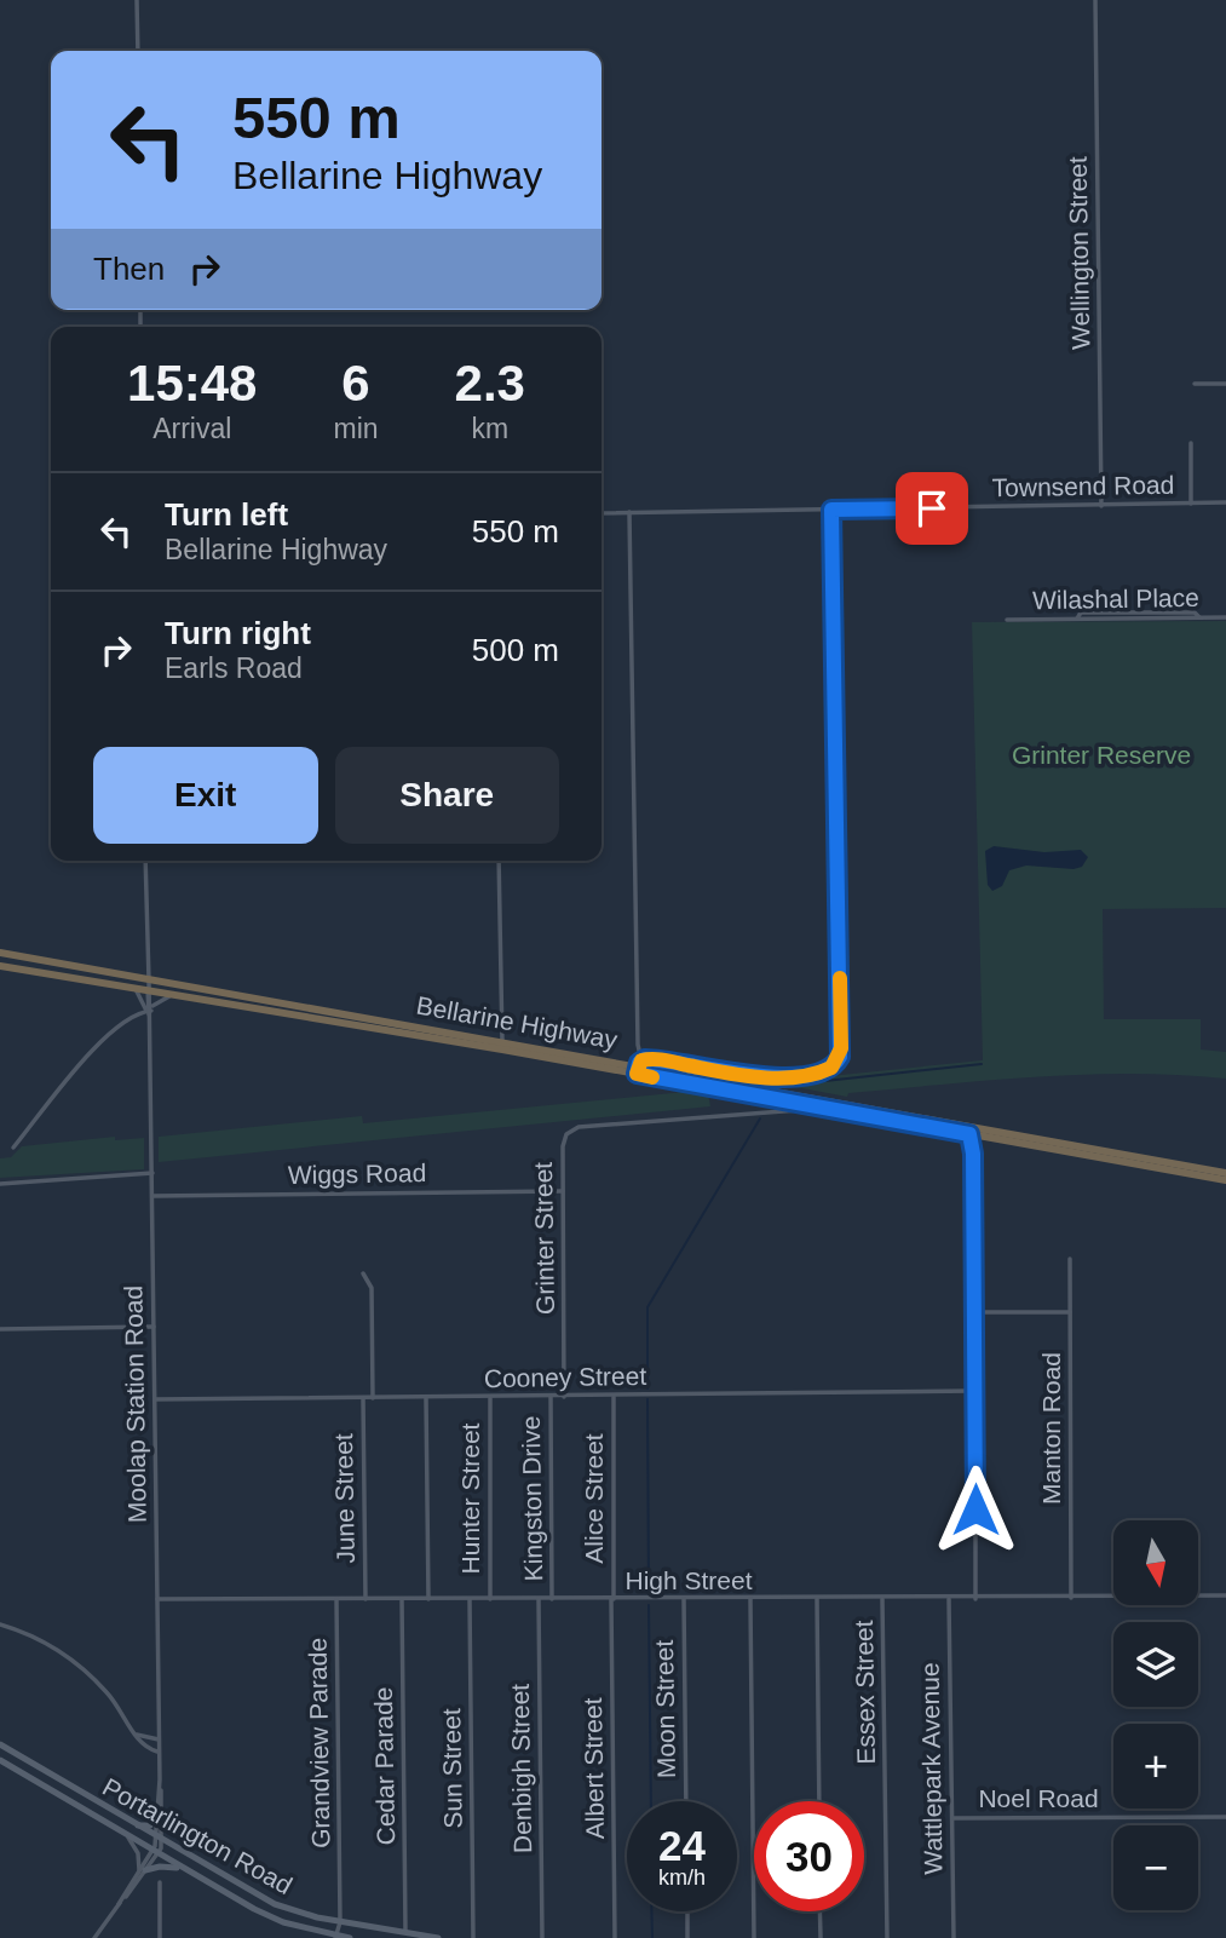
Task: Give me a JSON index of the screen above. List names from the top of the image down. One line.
{"streets":{"highway":["Bellarine Highway"],"main road":["Portarlington Road"],"street":["Wellington Street","Townsend Road","Wilashal Place","Wiggs Road","Grinter Street","Cooney Street","Moolap Station Road","Manton Road","June Street","Hunter Street","Kingston Drive","Alice Street","High Street","Essex Street","Moon Street","Grandview Parade","Cedar Parade","Sun Street","Denbigh Street","Albert Street","Wattlepark Avenue","Noel Road"]},"crossings":[["Wellington Street","Townsend Road"],["Bellarine Highway","Grinter Street"],["Bellarine Highway","Moolap Station Road"],["Wiggs Road","Grinter Street"],["Wiggs Road","Moolap Station Road"],["Grinter Street","Cooney Street"],["Cooney Street","Moolap Station Road"],["Cooney Street","June Street"],["Cooney Street","Hunter Street"],["Cooney Street","Kingston Drive"],["Cooney Street","Alice Street"],["Moolap Station Road","High Street"],["Moolap Station Road","Portarlington Road"],["Manton Road","High Street"],["June Street","High Street"],["Hunter Street","High Street"],["Kingston Drive","High Street"],["Alice Street","High Street"],["Alice Street","Albert Street"],["High Street","Essex Street"],["High Street","Moon Street"],["High Street","Grandview Parade"],["High Street","Cedar Parade"],["High Street","Sun Street"],["High Street","Denbigh Street"],["High Street","Albert Street"],["High Street","Wattlepark Avenue"],["Grandview Parade","Portarlington Road"],["Cedar Parade","Portarlington Road"],["Wattlepark Avenue","Noel Road"]],"parks":["Grinter Reserve"],"north":"bottom","page":{"turn":["550 m","Bellarine Highway"],"then":"Then","eta":["15:48","Arrival","6","min","2.3","km"],"list":[{"name":"Turn left","note":"Bellarine Highway","value":"550 m"},{"name":"Turn right","note":"Earls Road","value":"500 m"}],"buttons":["Exit","Share"],"map_buttons":["+","−"],"speed":"24 km/h","limit":"30"}}
